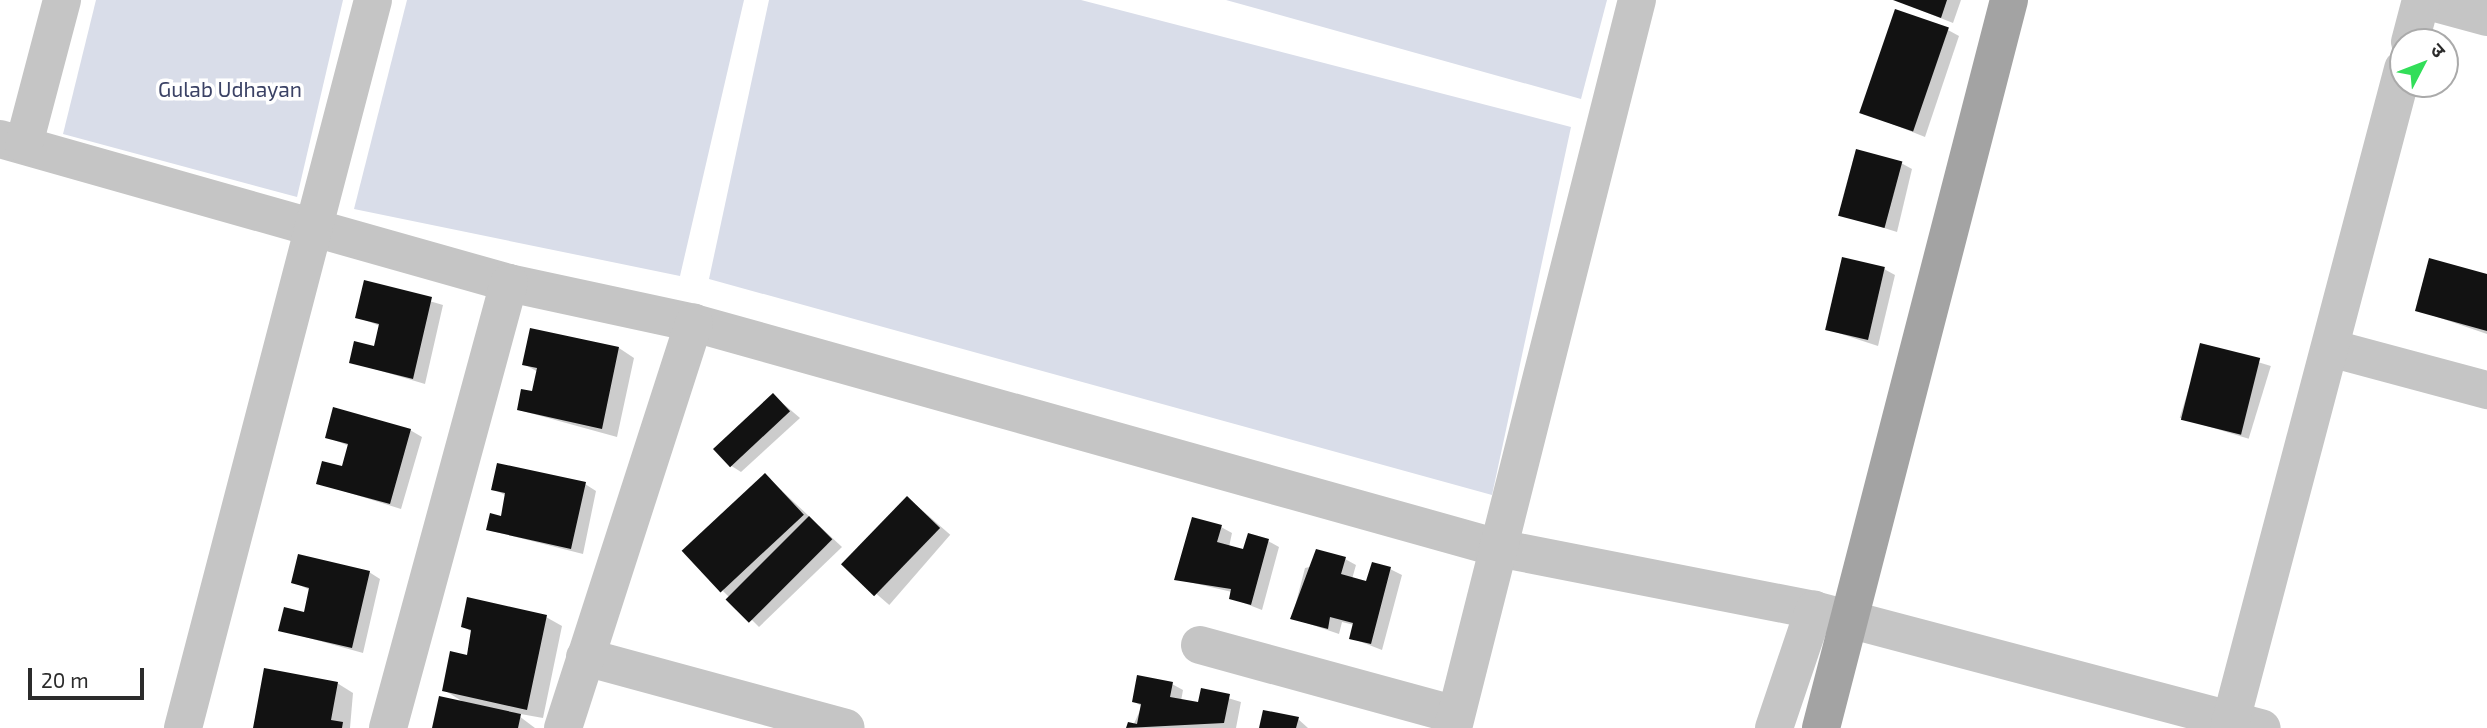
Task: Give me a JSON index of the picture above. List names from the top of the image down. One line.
{"parks":["Gulab Udhayan"],"scale_bar":"20 m","north":"top right"}
